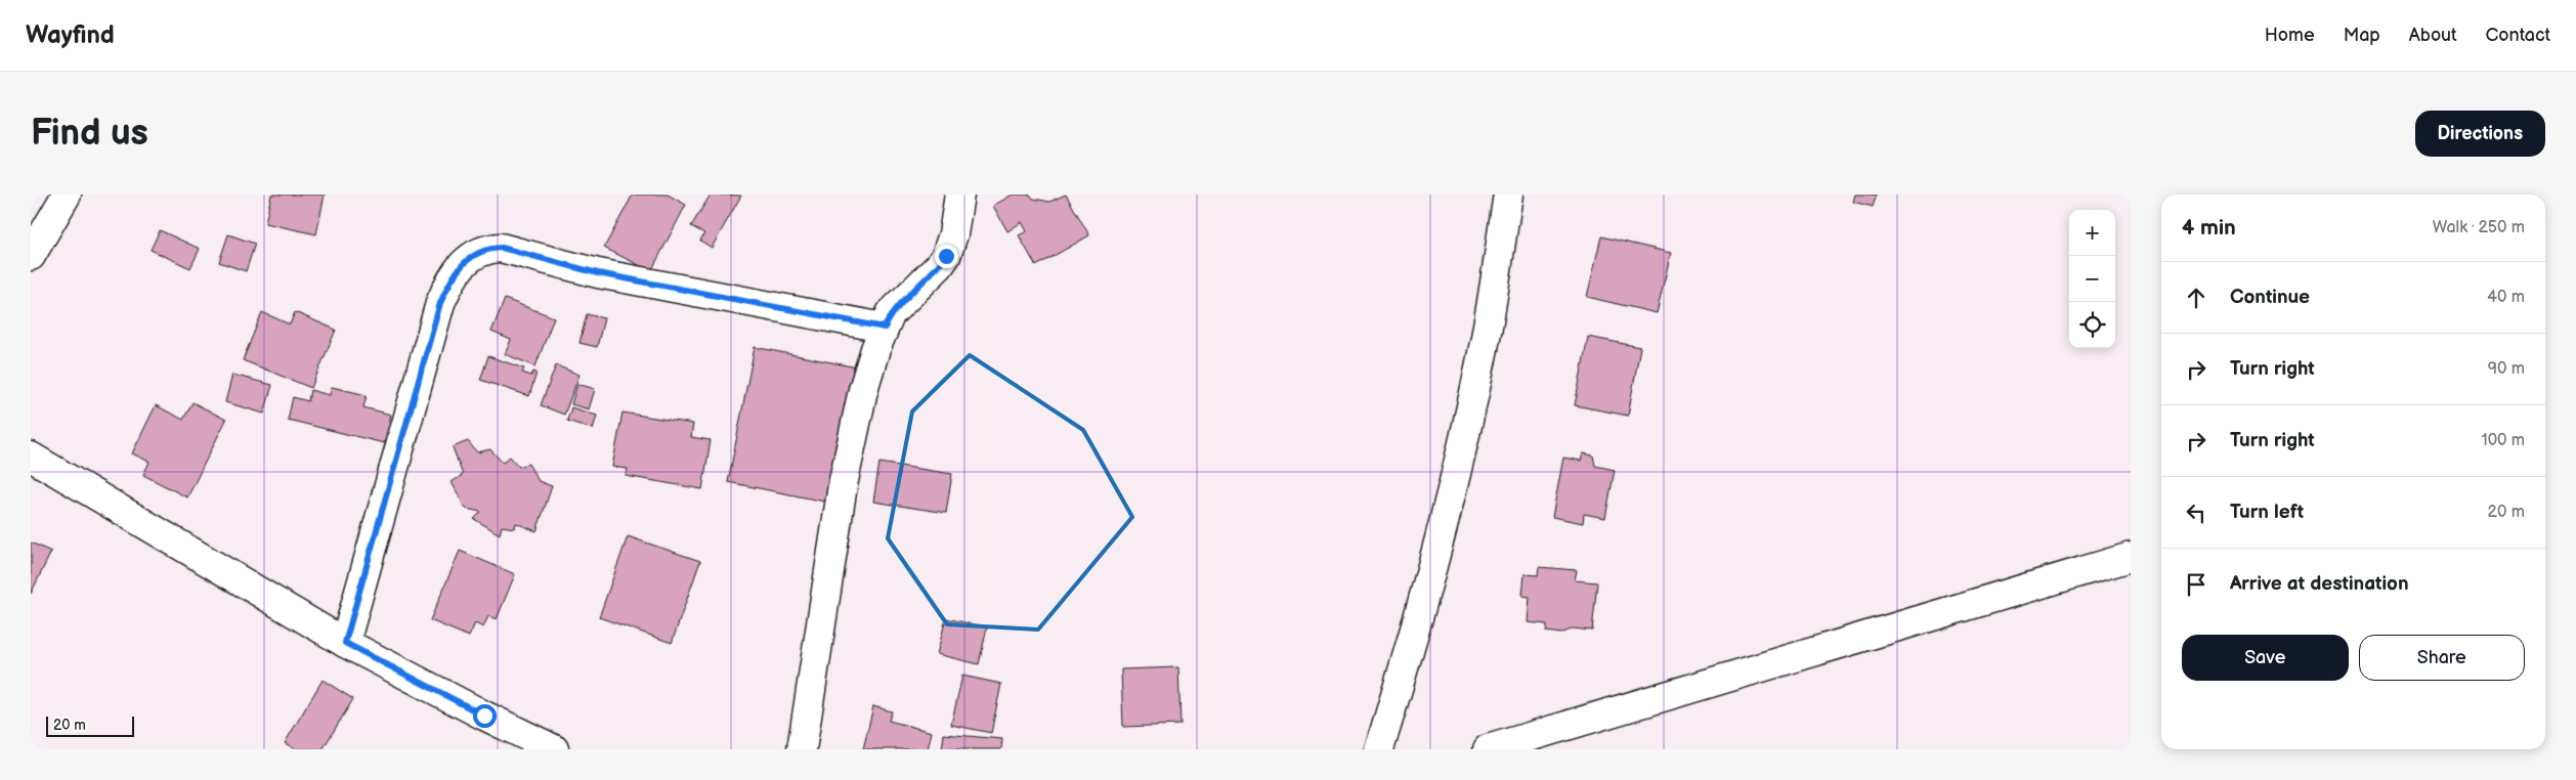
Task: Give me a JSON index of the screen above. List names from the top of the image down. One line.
{"scale_bar":"20 m","page":{"header":"Wayfind","nav":["Home","Map","About","Contact"],"buttons":["Directions",["Save","Share"]],"title":"Find us","heading":["4 min","Walk · 250 m"],"map_buttons":["+","−"],"list":[["Continue","40 m"],["Turn right","90 m"],["Turn right","100 m"],["Turn left","20 m"],"Arrive at destination"],"scale":"20 m"}}
